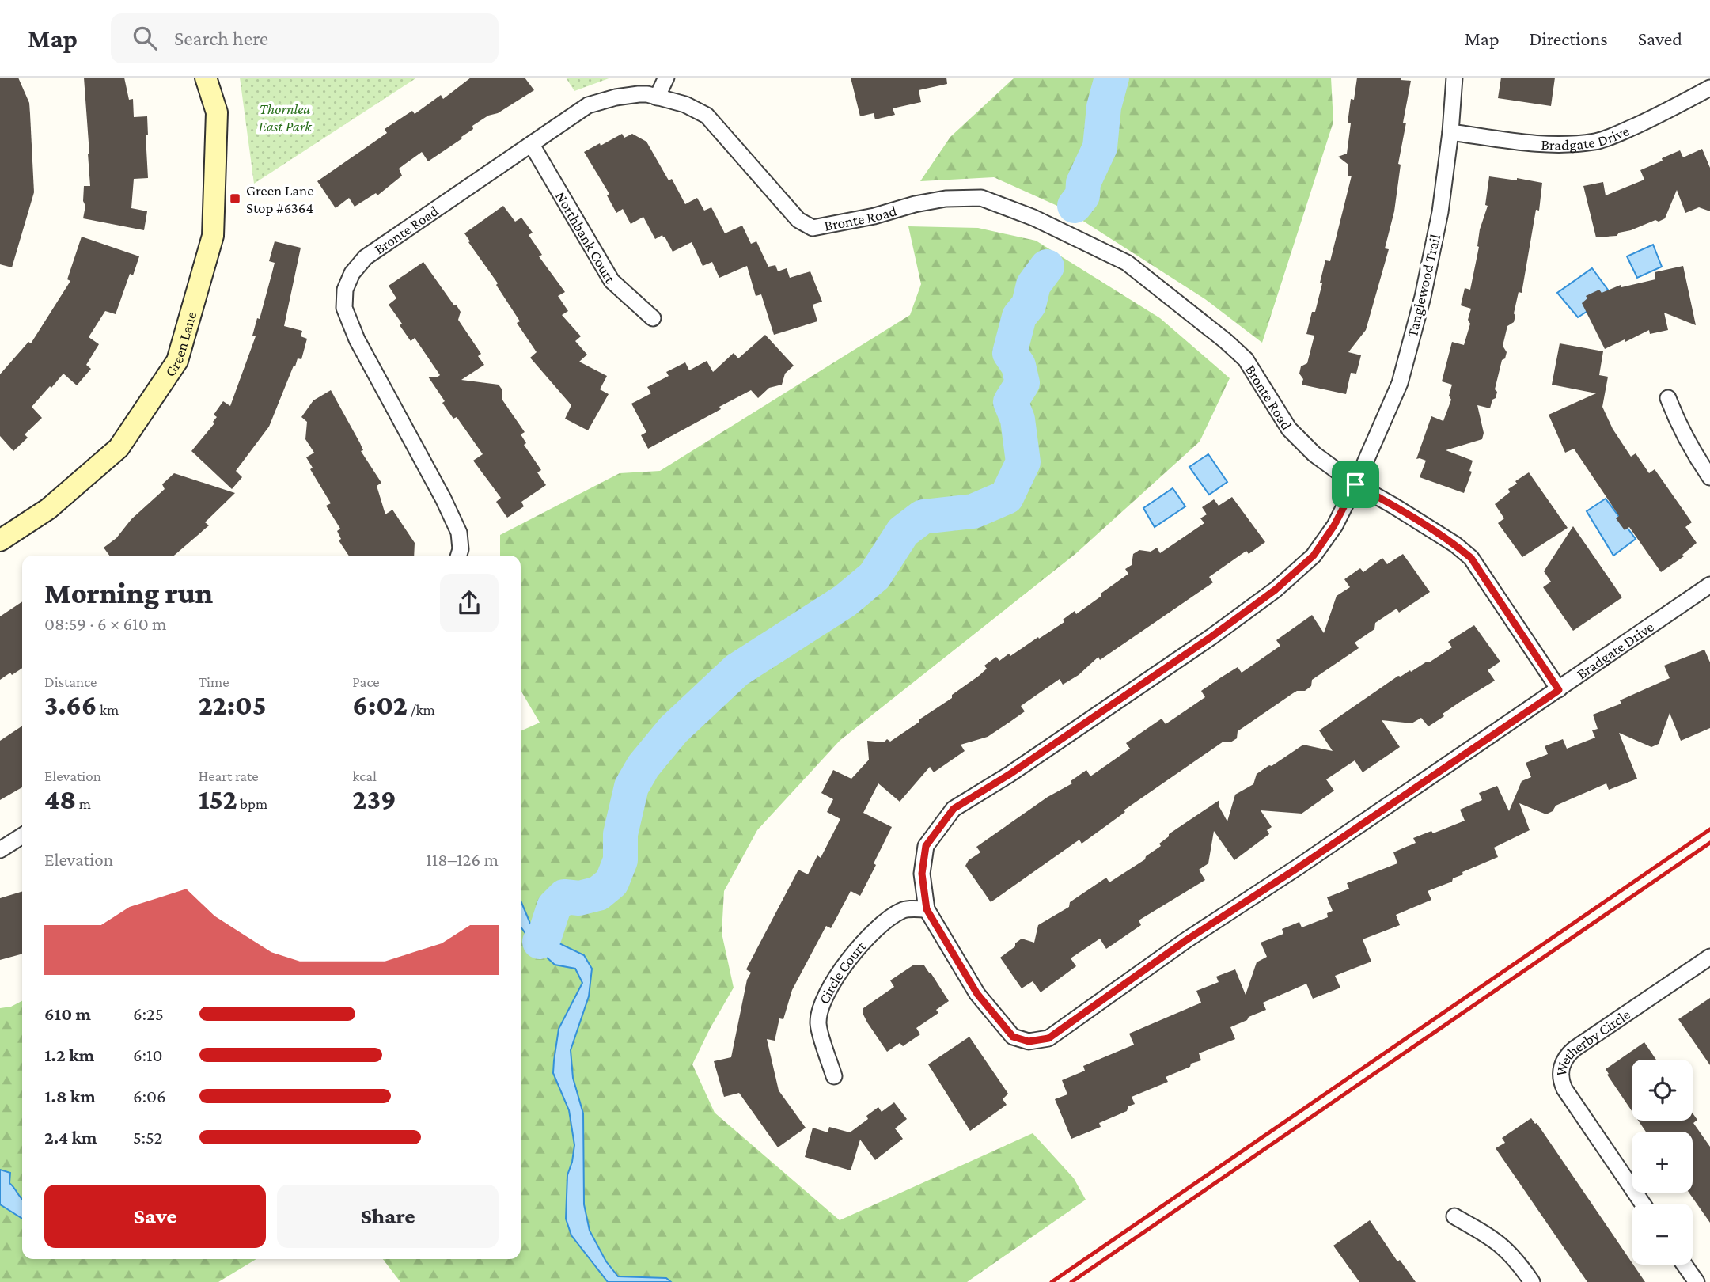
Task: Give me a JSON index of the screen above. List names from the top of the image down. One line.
{"streets":{"street":["Bradgate Drive","Bronte Road","Northbank Court","Tanglewood Trail","Green Lane","Circle Court","Wetherby Circle"]},"crossings":[["Bradgate Drive","Bronte Road"],["Bradgate Drive","Tanglewood Trail"],["Bradgate Drive","Circle Court"],["Bronte Road","Northbank Court"],["Bronte Road","Tanglewood Trail"]],"parks":["Thornlea East Park"],"places":{"transit":["Green Lane Stop #6364"]},"page":{"header":"Map","search":"Search here","nav":["Map","Directions","Saved"],"heading":["Morning run","08:59 · 6 × 610 m"],"stats":[["Distance","3.66 km"],["Time","22:05"],["Pace","6:02 /km"],["Elevation","48 m"],["Heart rate","152 bpm"],["kcal","239"]],"chart":["Elevation","118–126 m"],"list":[{"name":"610 m","note":"6:25"},{"name":"1.2 km","note":"6:10"},{"name":"1.8 km","note":"6:06"},{"name":"2.4 km","note":"5:52"}],"map_buttons":["+","−"],"buttons":["Save","Share"]}}
